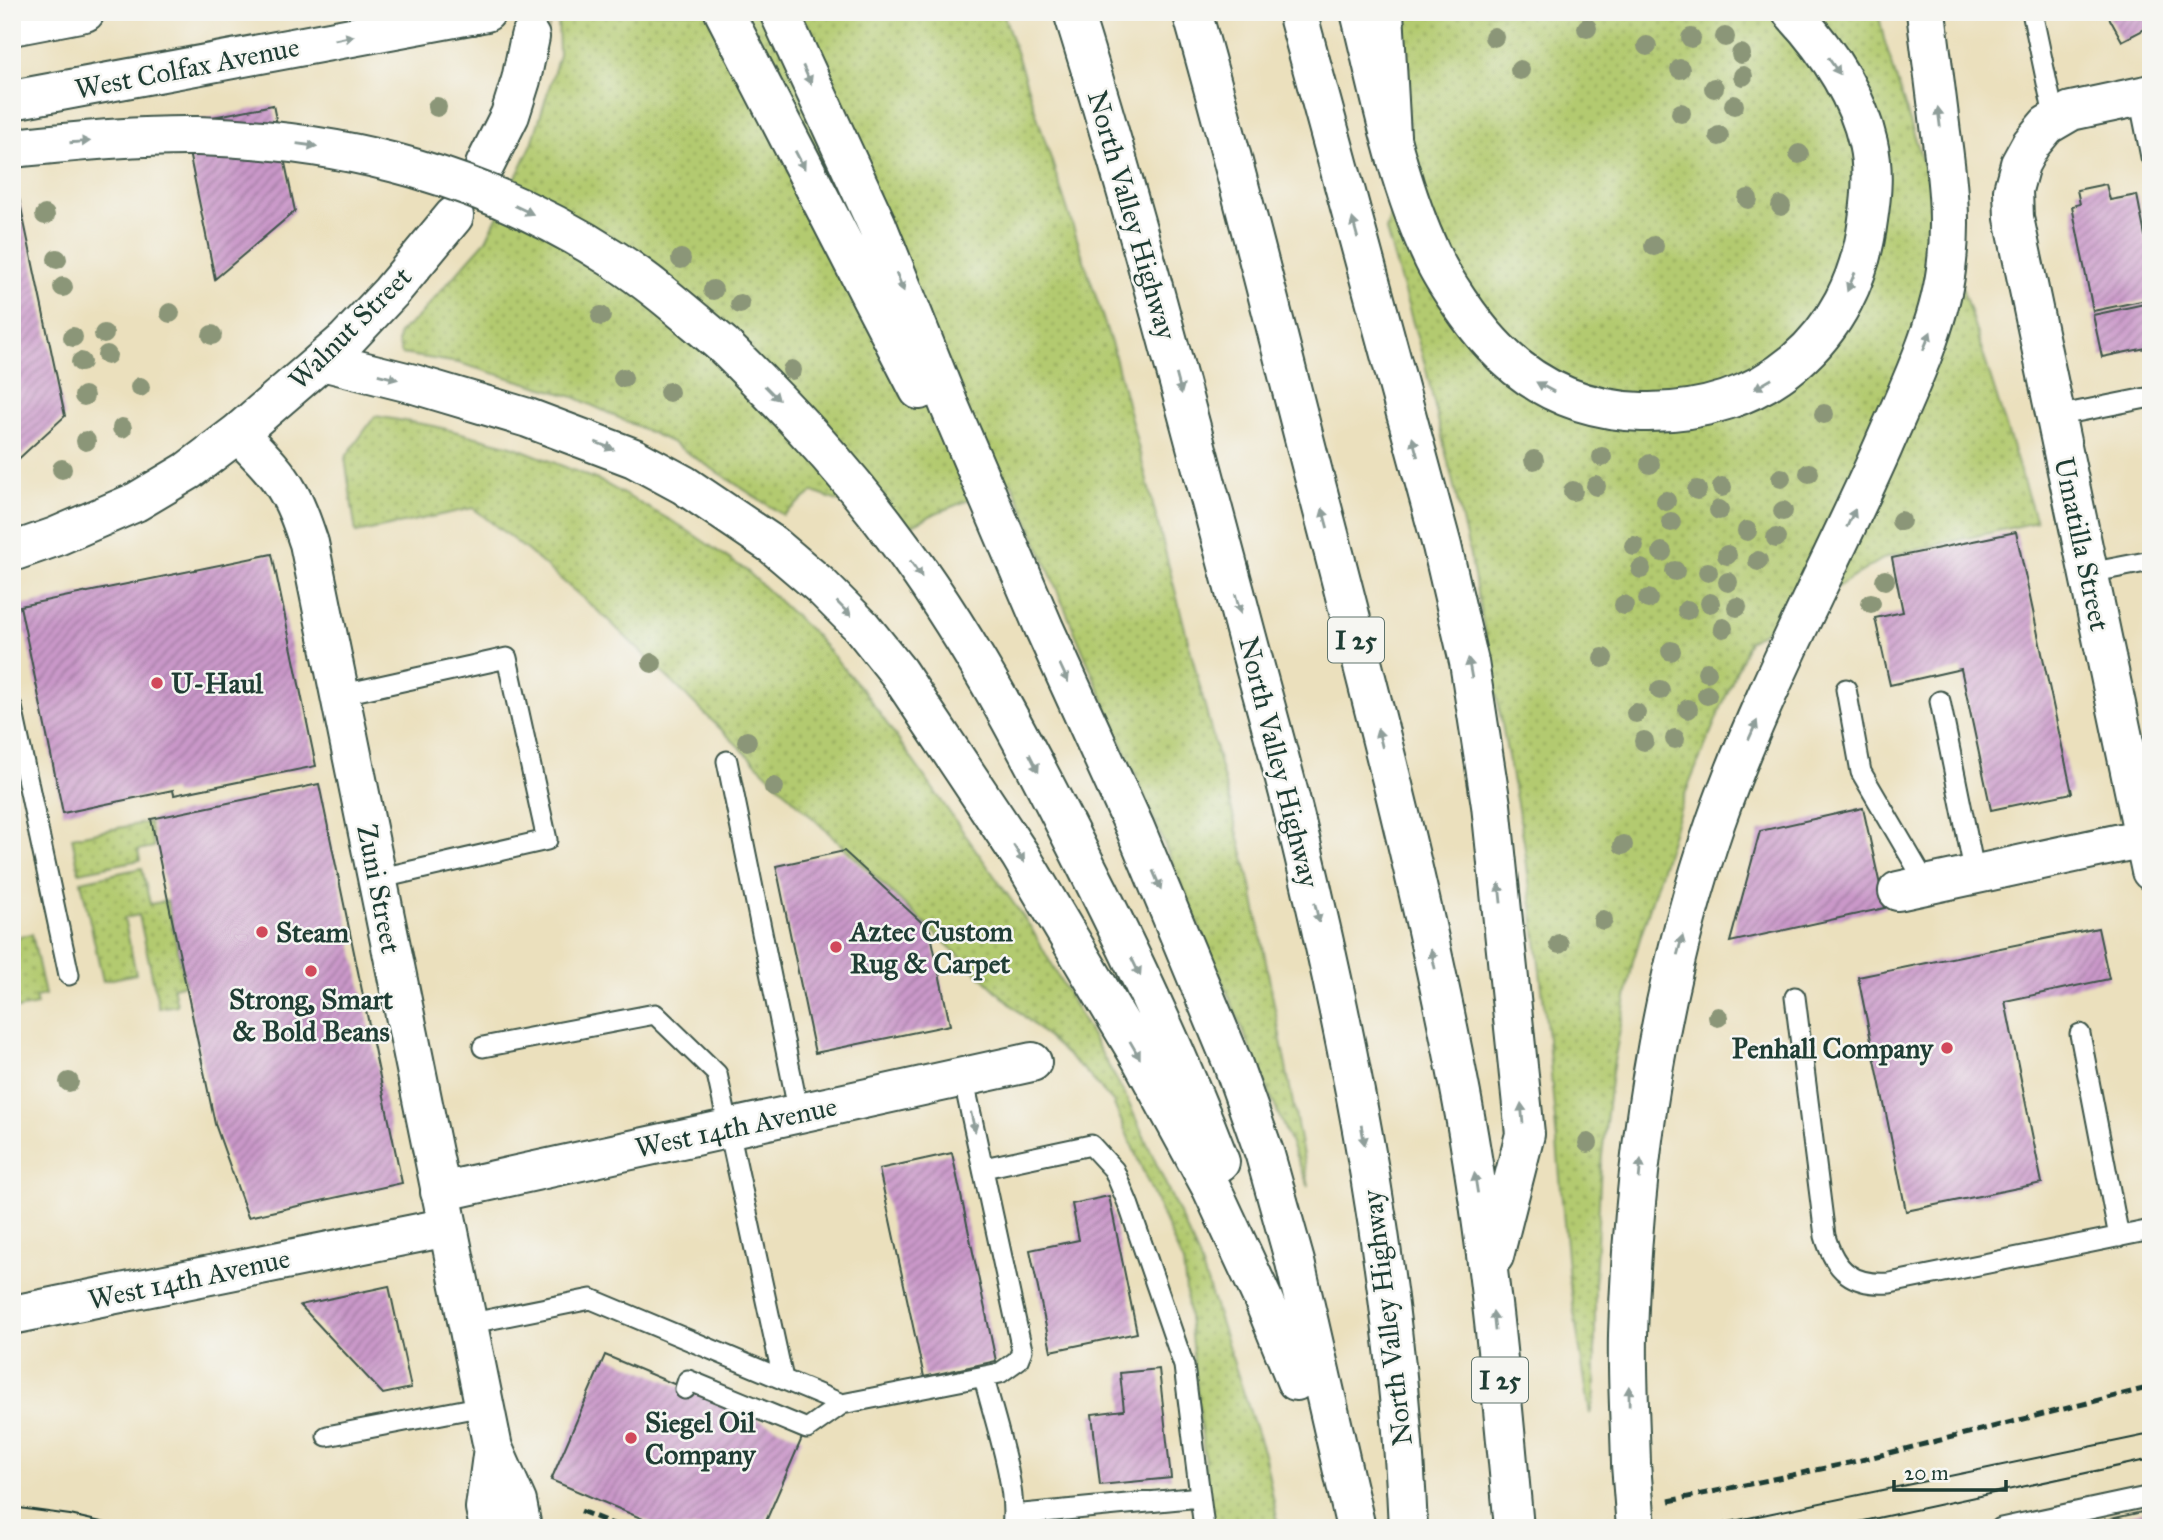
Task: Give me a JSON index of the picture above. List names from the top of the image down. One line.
{"streets":{"main road":["West Colfax Avenue","North Valley Highway","Walnut Street","Umatilla Street","I 25","Zuni Street","West 14th Avenue"]},"crossings":[["Walnut Street","Zuni Street"],["Zuni Street","West 14th Avenue"]],"one_way":["West Colfax Avenue"],"places":["U-Haul","Steam","Aztec Custom Rug & Carpet","Strong, Smart & Bold Beans","Penhall Company","Siegel Oil Company"],"scale_bar":"20 m"}
